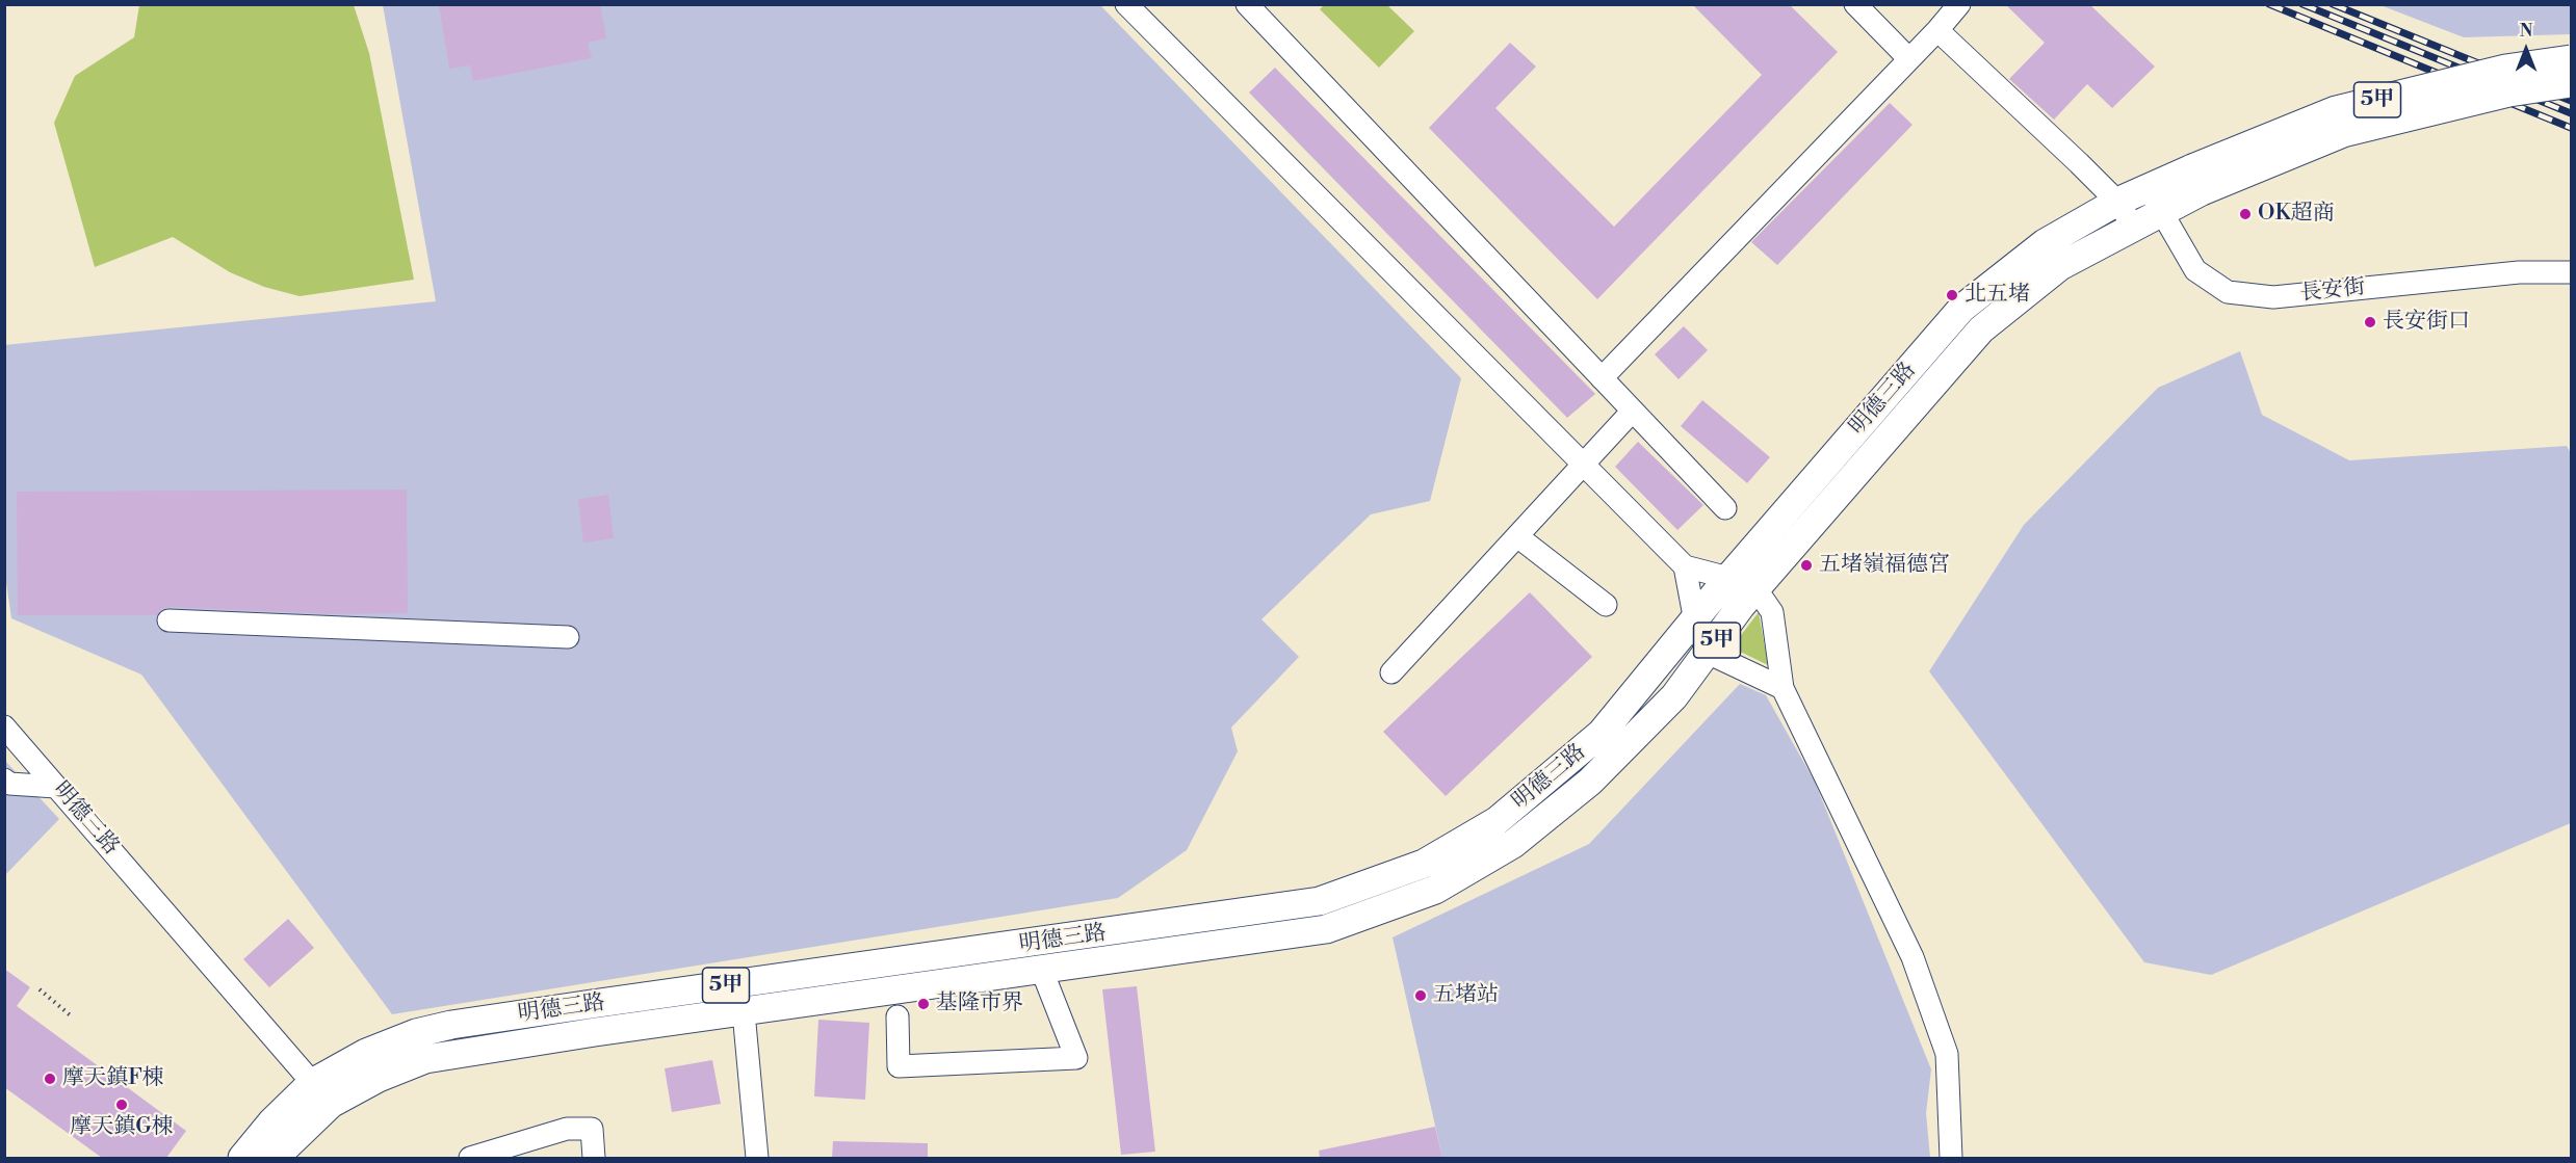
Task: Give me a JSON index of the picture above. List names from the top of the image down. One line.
{"streets":{"main road":["5甲","明德三路"],"street":["長安街"]},"crossings":[["5甲","明德三路"],["長安街","明德三路"]],"places":["OK超商","北五堵","長安街口","五堵嶺福德宮","五堵站","基隆市界","摩天鎮F棟","摩天鎮G棟"],"north":"top"}
